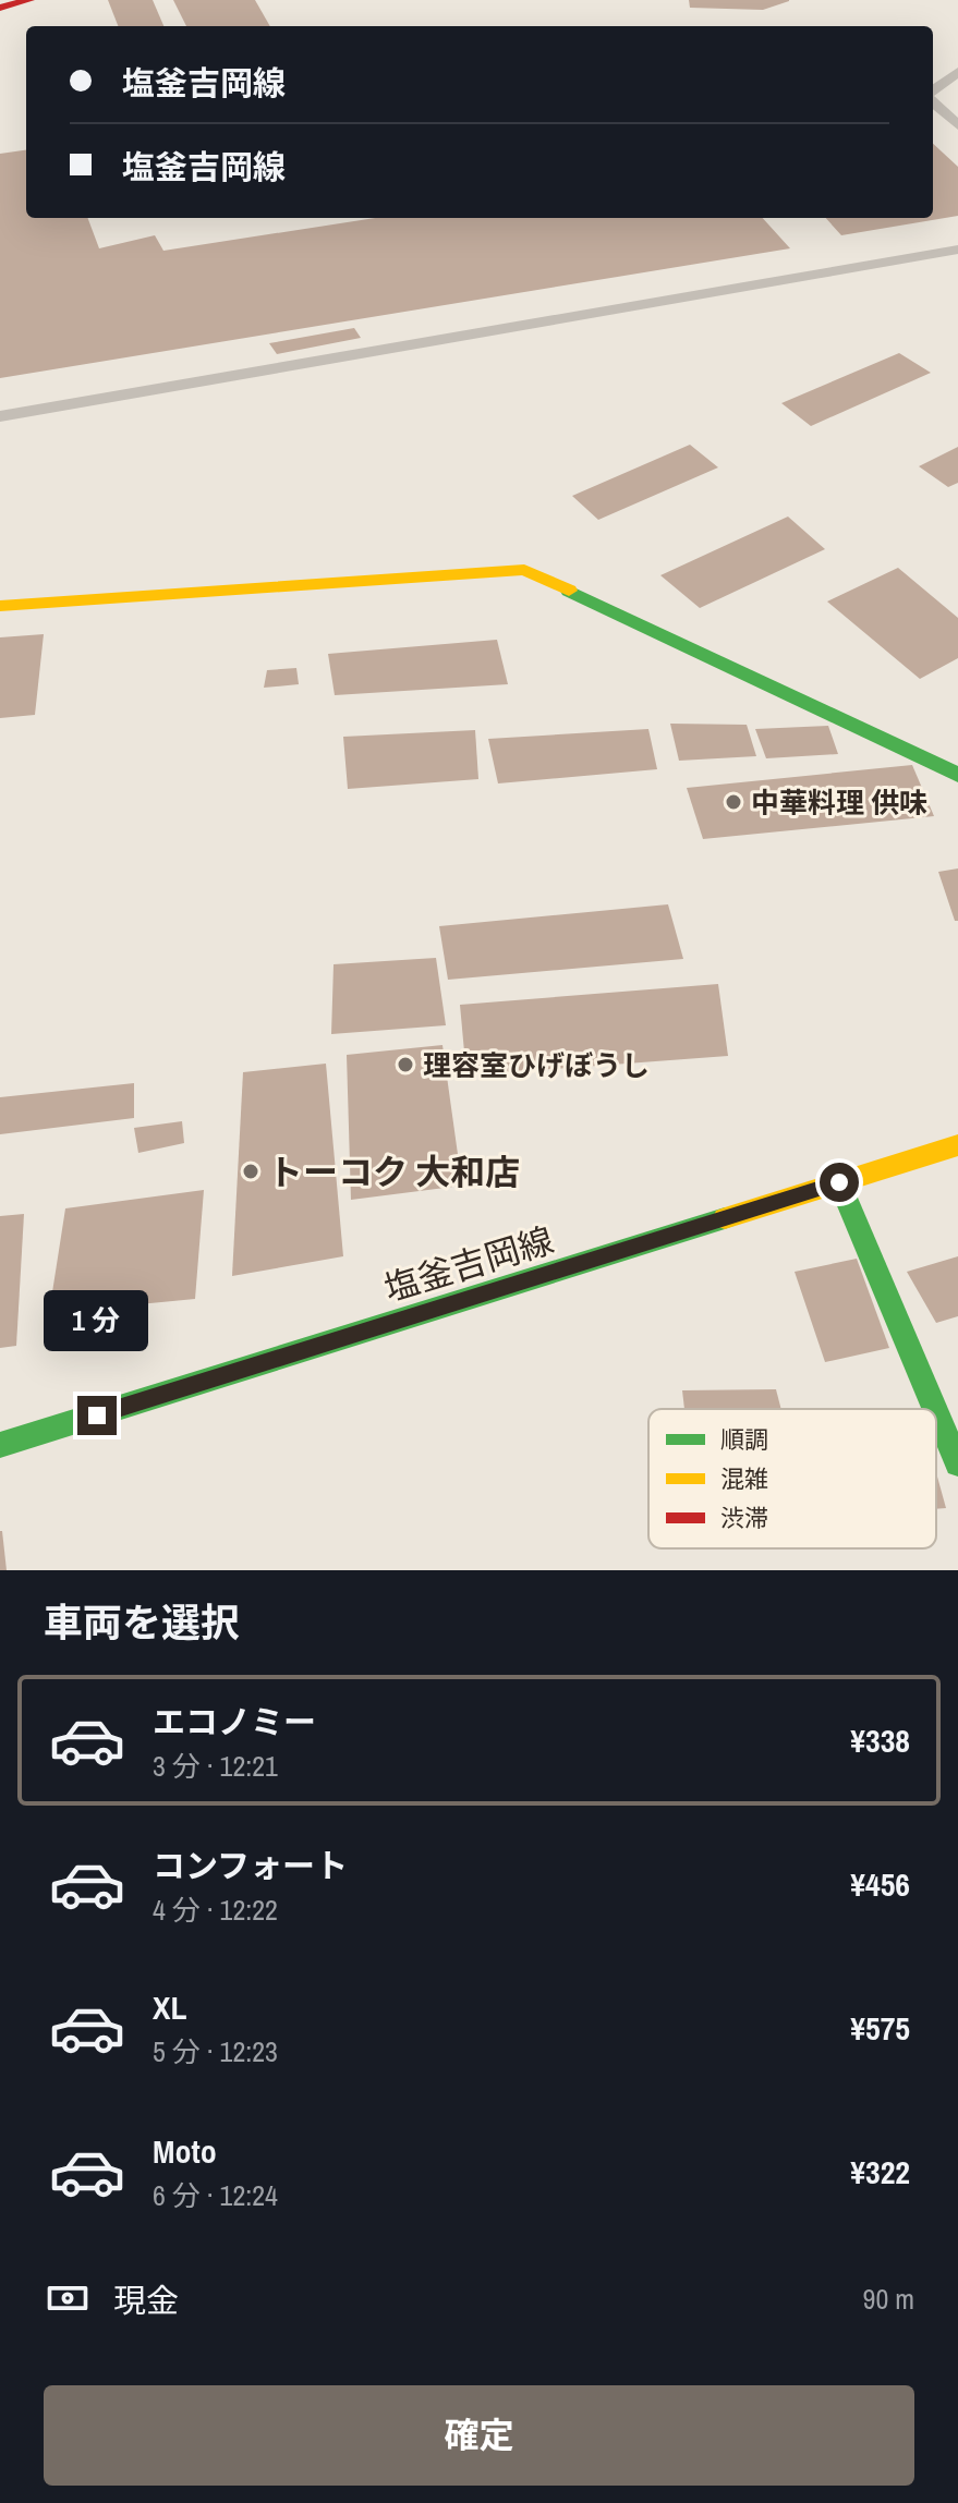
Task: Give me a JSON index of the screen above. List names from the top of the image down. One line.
{"streets":{"street":["塩釜吉岡線"]},"places":["中華料理 供味","理容室ひげぼうし","トーコク 大和店"],"legend":["順調","混雑","渋滞"],"page":{"banner":["塩釜吉岡線","塩釜吉岡線"],"bubble":"1 分","heading":"車両を選択","list":[{"name":"エコノミー","note":"3 分 · 12:21","value":"¥338"},{"name":"コンフォート","note":"4 分 · 12:22","value":"¥456"},{"name":"XL","note":"5 分 · 12:23","value":"¥575"},{"name":"Moto","note":"6 分 · 12:24","value":"¥322"}],"pay":["現金","90 m"],"buttons":"確定"}}
